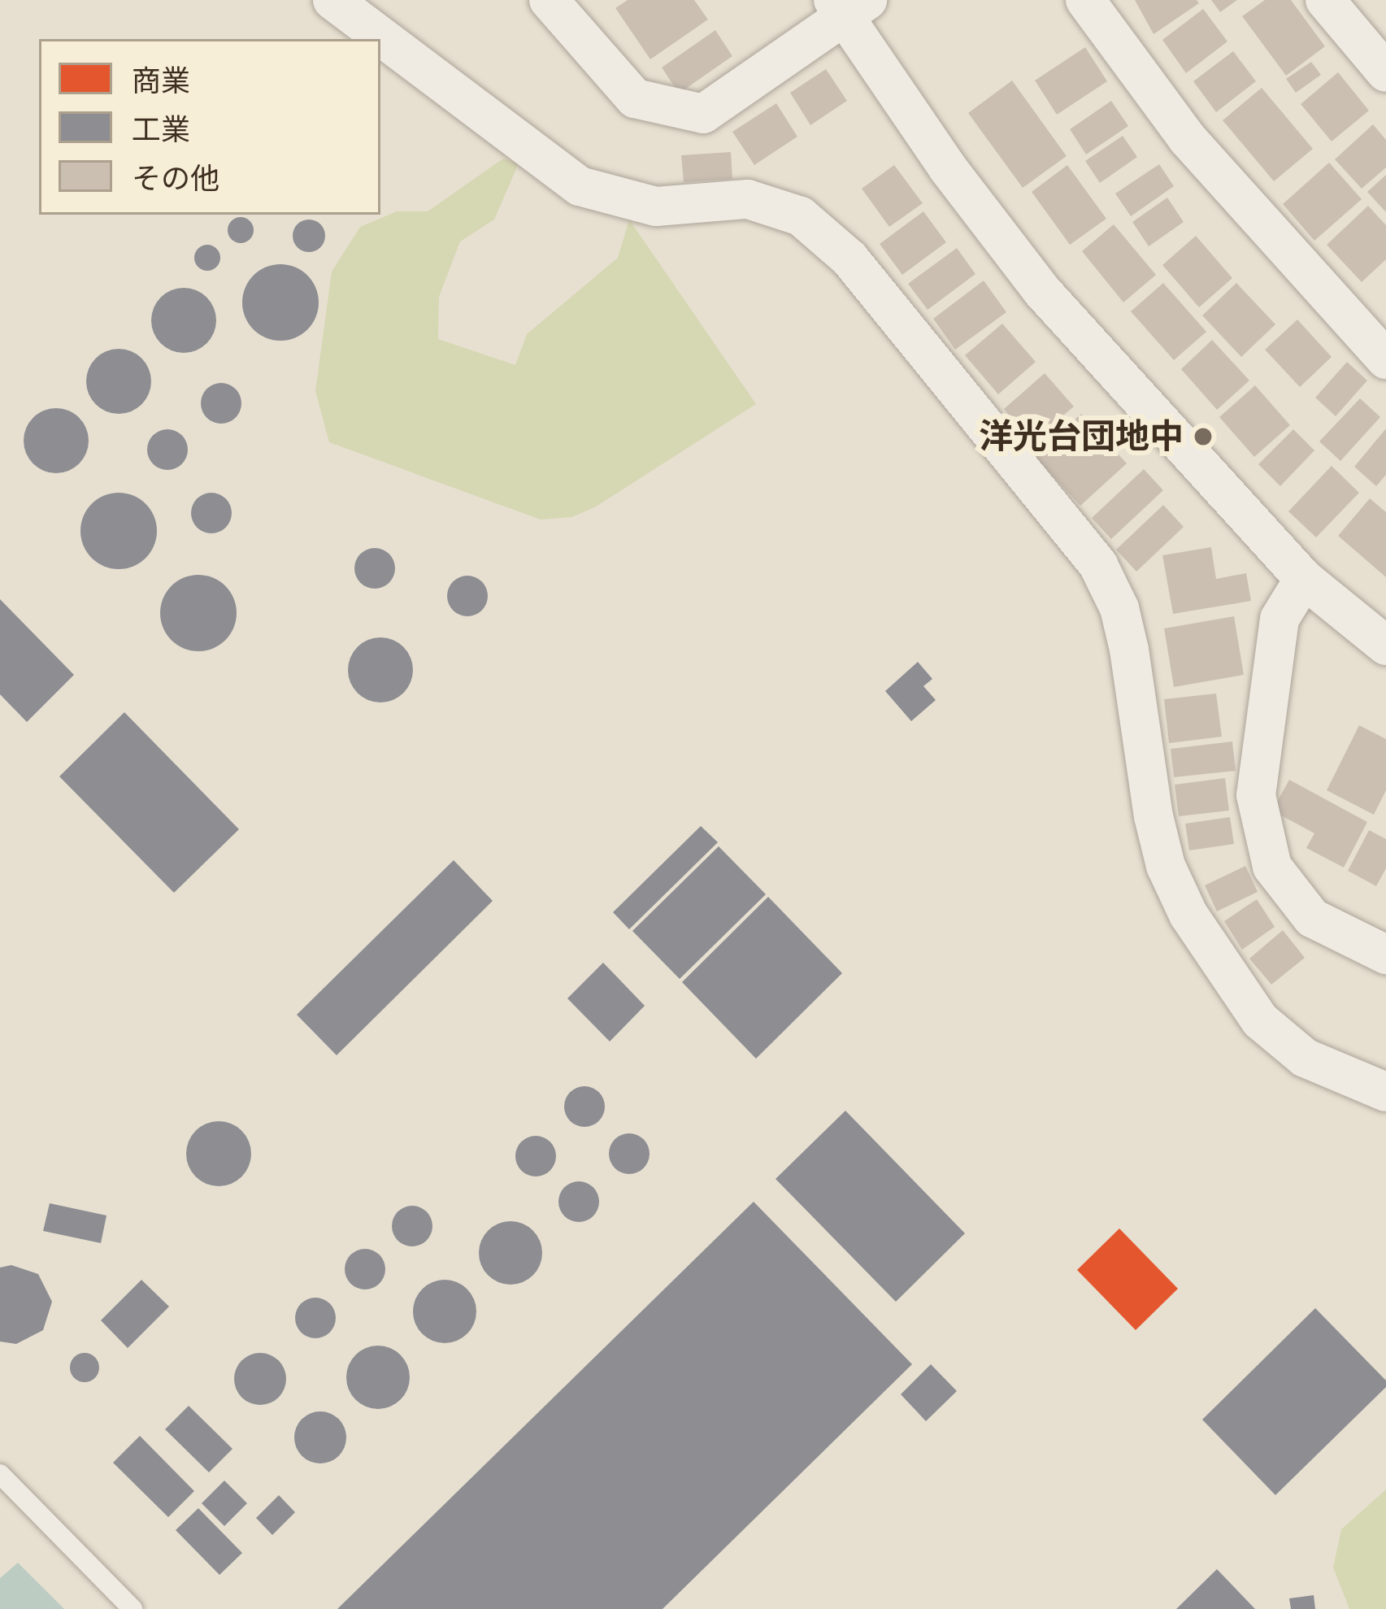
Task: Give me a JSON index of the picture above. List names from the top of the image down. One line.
{"places":["洋光台団地中"],"legend":["商業","工業","その他"]}
